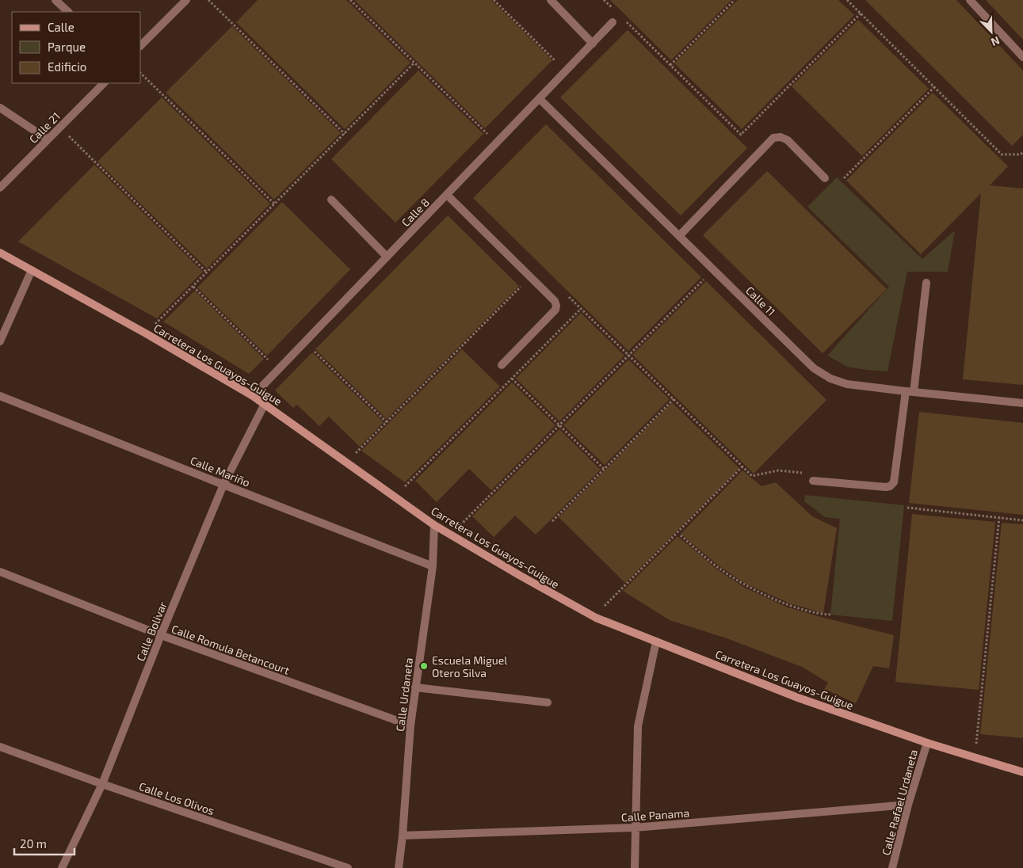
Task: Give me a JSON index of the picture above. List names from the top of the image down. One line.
{"streets":{"main road":["Carretera Los Guayos-Guigue"],"street":["Calle 21","Calle 8","Calle 11","Calle Mariño","Calle Bolivar","Calle Romula Betancourt","Calle Urdaneta","Calle Los Olivos","Calle Rafael Urdaneta","Calle Panama"]},"crossings":[["Calle 8","Calle 11"],["Calle 8","Carretera Los Guayos-Guigue"],["Carretera Los Guayos-Guigue","Calle Bolivar"],["Carretera Los Guayos-Guigue","Calle Urdaneta"],["Carretera Los Guayos-Guigue","Calle Rafael Urdaneta"],["Calle Mariño","Calle Bolivar"],["Calle Mariño","Calle Urdaneta"],["Calle Bolivar","Calle Romula Betancourt"],["Calle Bolivar","Calle Los Olivos"],["Calle Romula Betancourt","Calle Urdaneta"],["Calle Urdaneta","Calle Panama"],["Calle Rafael Urdaneta","Calle Panama"]],"places":["Escuela Miguel Otero Silva"],"legend":["Calle","Parque","Edificio"],"scale_bar":"20 m","north":"bottom right"}
